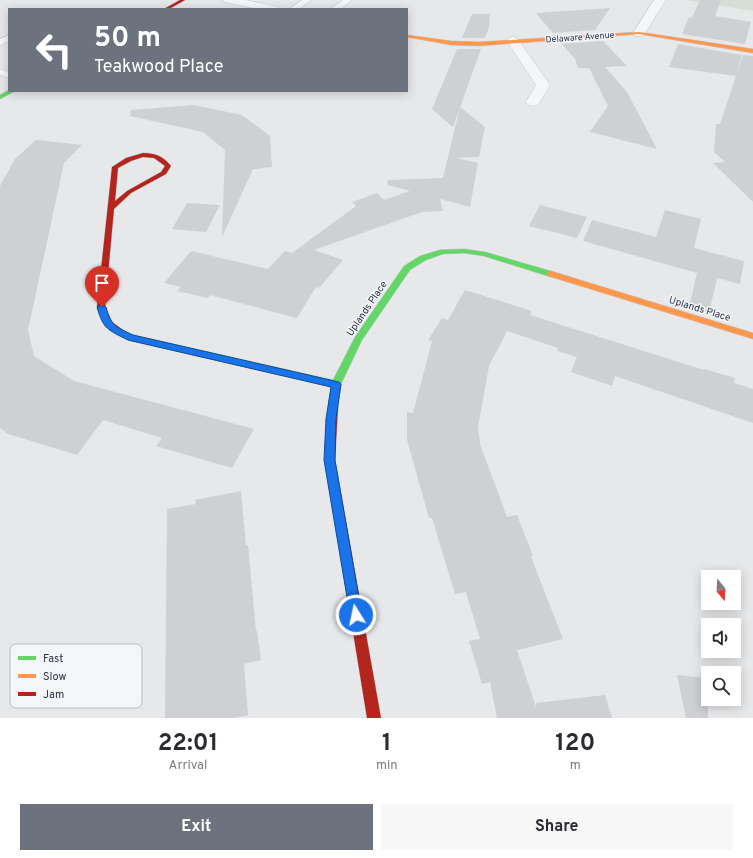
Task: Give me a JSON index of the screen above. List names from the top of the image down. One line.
{"streets":{"street":["Delaware Avenue","Uplands Place"]},"legend":["Fast","Slow","Jam"],"north":"bottom","page":{"turn":["50 m","Teakwood Place"],"eta":["22:01","Arrival","1","min","120","m"],"buttons":["Exit","Share"]}}
